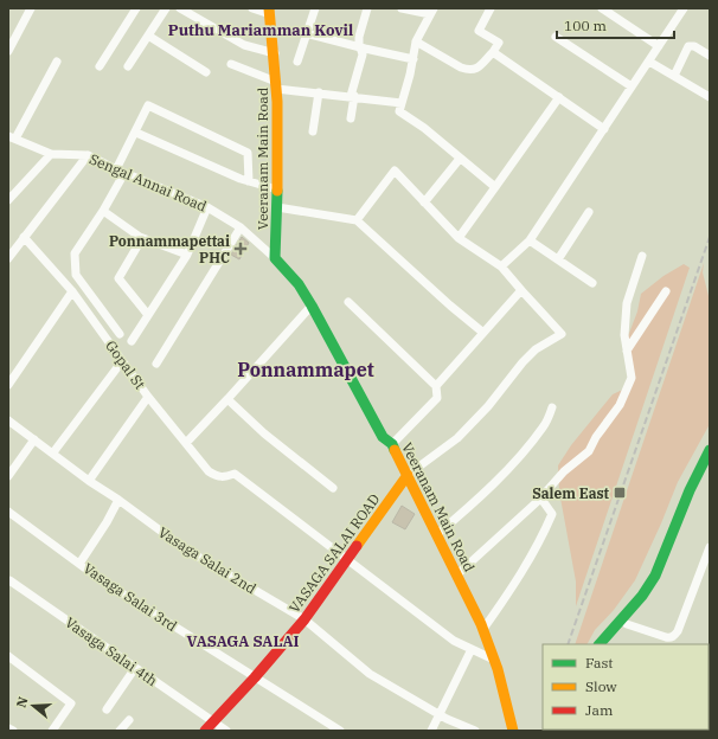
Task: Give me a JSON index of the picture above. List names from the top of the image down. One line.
{"streets":{"main road":["Veeranam Main Road","VASAGA SALAI ROAD"],"street":["Sengal Annai Road","Gopal St","Vasaga Salai 2nd","Vasaga Salai 3rd","Vasaga Salai 4th"]},"crossings":[["Veeranam Main Road","Sengal Annai Road"],["Veeranam Main Road","VASAGA SALAI ROAD"],["Gopal St","VASAGA SALAI ROAD"],["VASAGA SALAI ROAD","Vasaga Salai 2nd"],["VASAGA SALAI ROAD","Vasaga Salai 3rd"],["VASAGA SALAI ROAD","Vasaga Salai 4th"]],"districts":["Puthu Mariamman Kovil","Ponnammapet","VASAGA SALAI"],"places":{"health":["Ponnammapettai PHC"],"transit":["Salem East"]},"legend":["Fast","Slow","Jam"],"scale_bar":"100 m","north":"left"}
